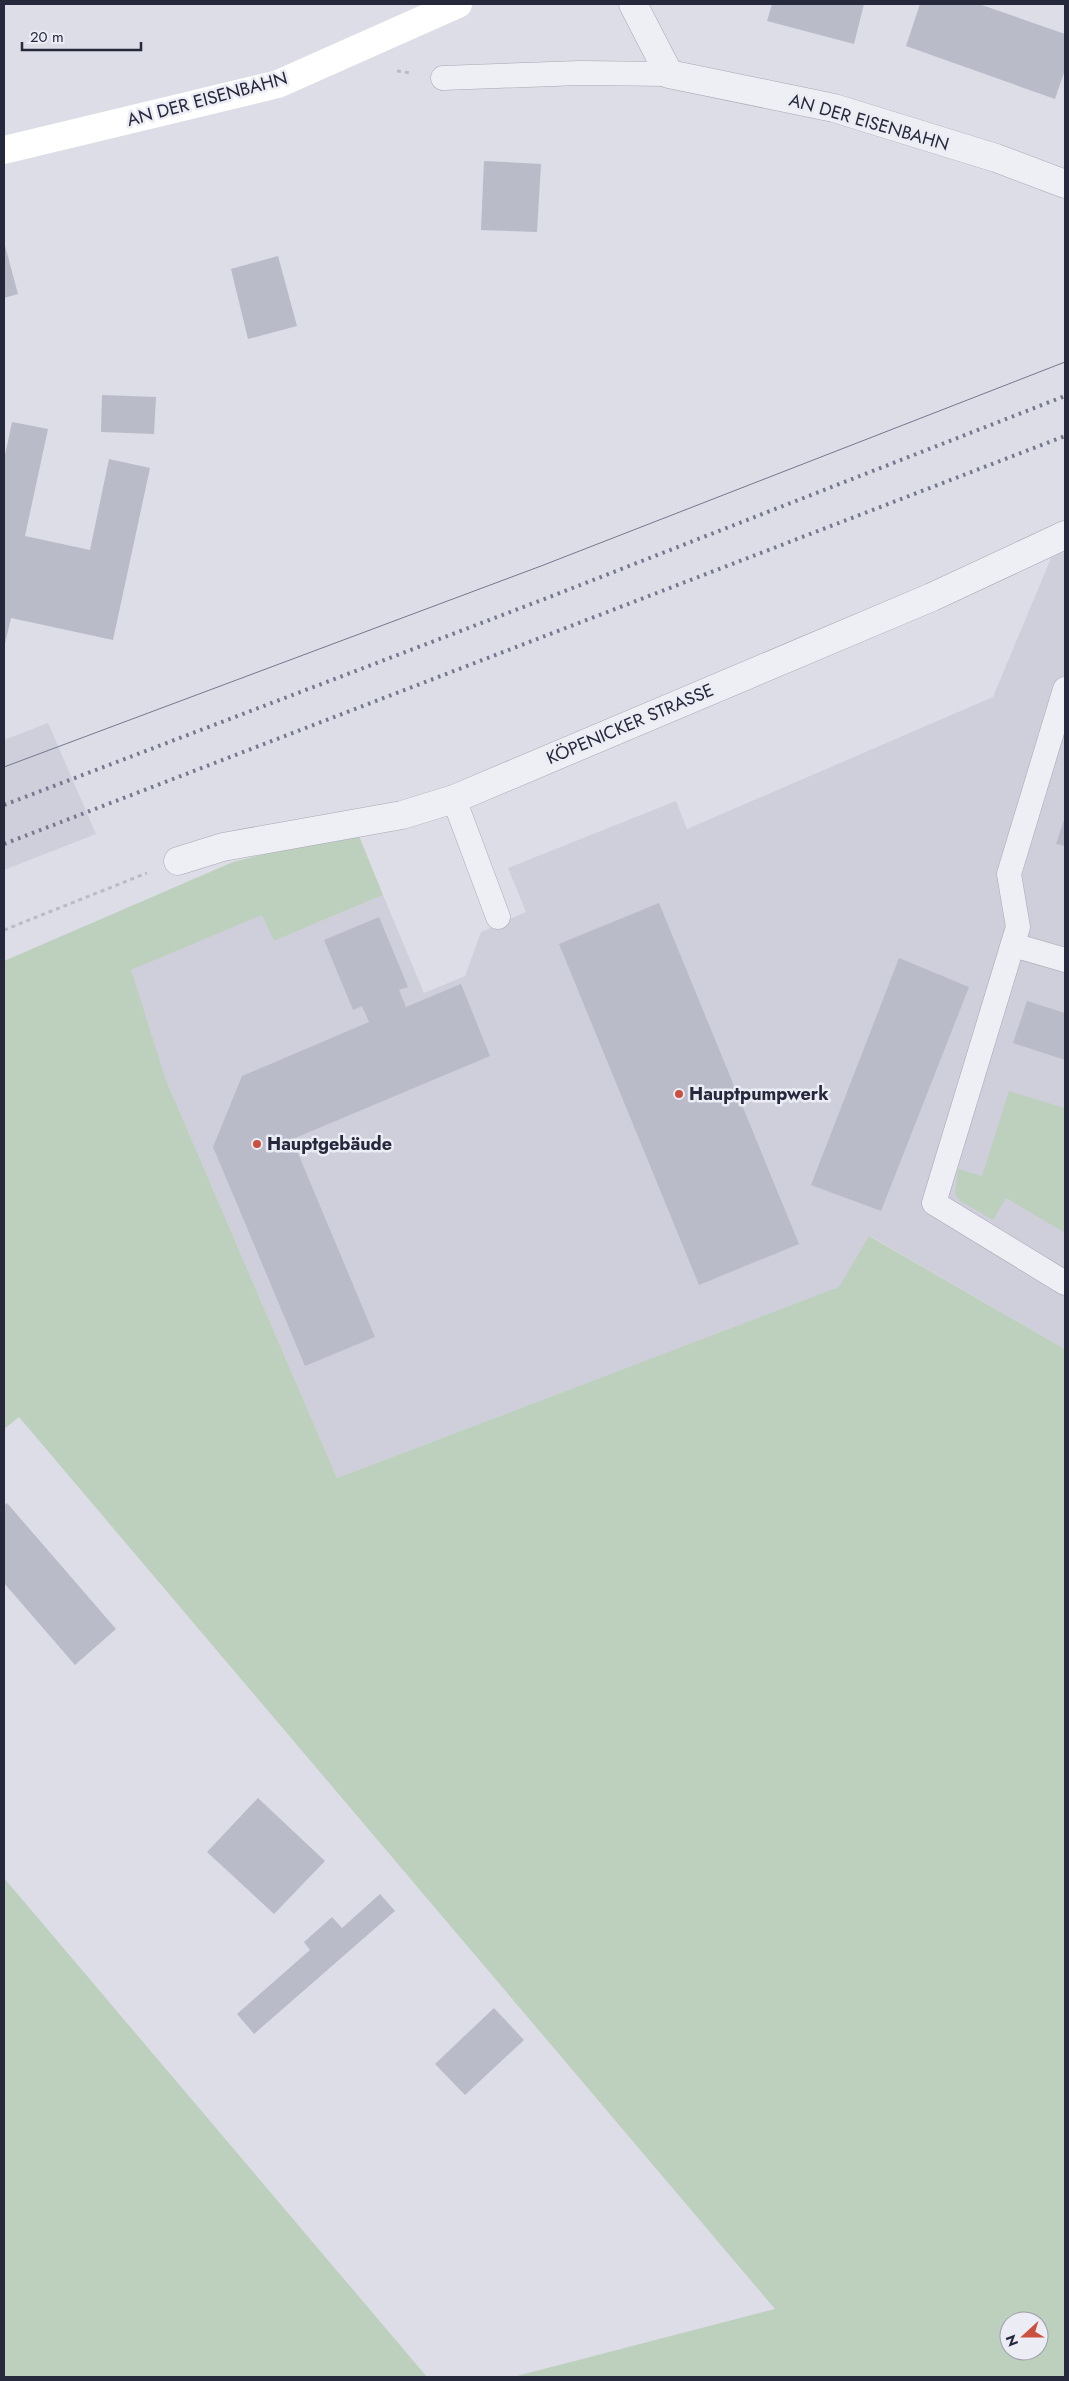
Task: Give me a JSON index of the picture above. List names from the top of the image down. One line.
{"streets":{"main road":["AN DER EISENBAHN"],"street":["KÖPENICKER STRASSE"]},"places":["Hauptpumpwerk","Hauptgebäude"],"scale_bar":"20 m","north":"left"}
